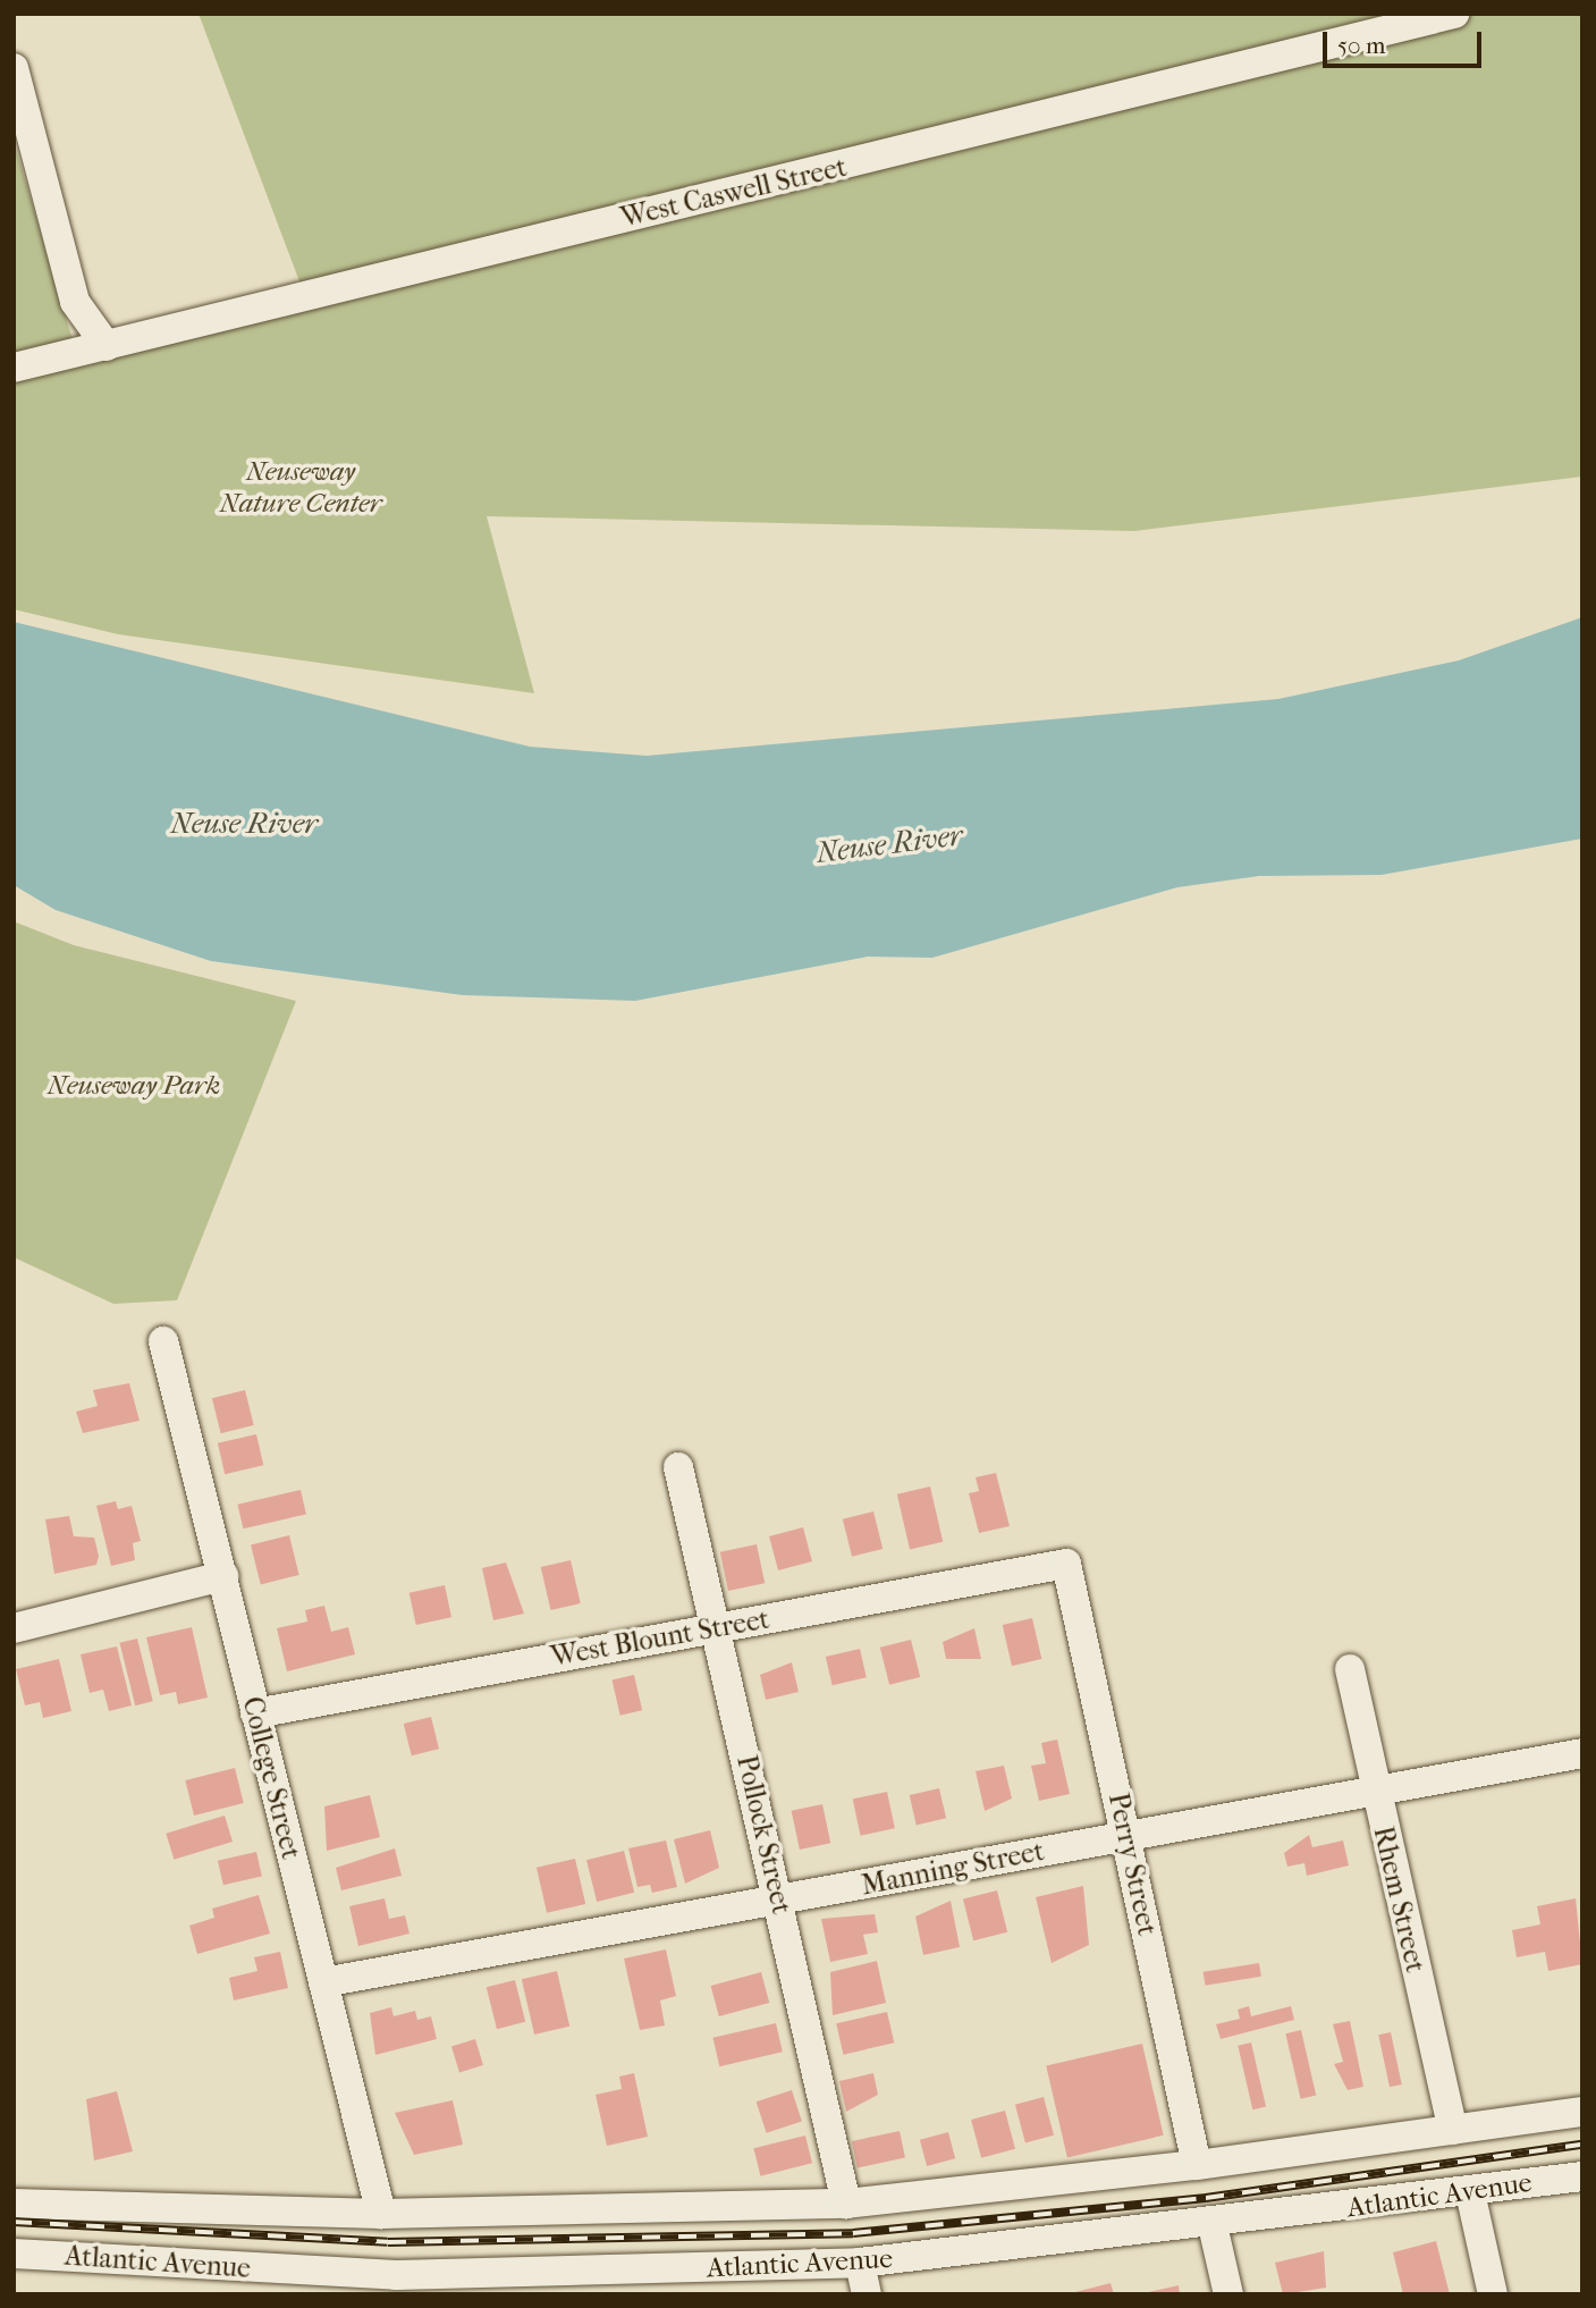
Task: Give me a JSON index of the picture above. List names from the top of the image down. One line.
{"streets":{"street":["West Caswell Street","West Blount Street","College Street","Pollock Street","Perry Street","Manning Street","Rhem Street","Atlantic Avenue"]},"crossings":[["West Blount Street","College Street"],["West Blount Street","Pollock Street"],["West Blount Street","Perry Street"],["College Street","Manning Street"],["College Street","Atlantic Avenue"],["Pollock Street","Manning Street"],["Pollock Street","Atlantic Avenue"],["Perry Street","Manning Street"],["Perry Street","Atlantic Avenue"],["Manning Street","Rhem Street"],["Rhem Street","Atlantic Avenue"]],"water":["Neuse River"],"parks":["Neuseway Nature Center","Neuseway Park"],"scale_bar":"50 m"}
